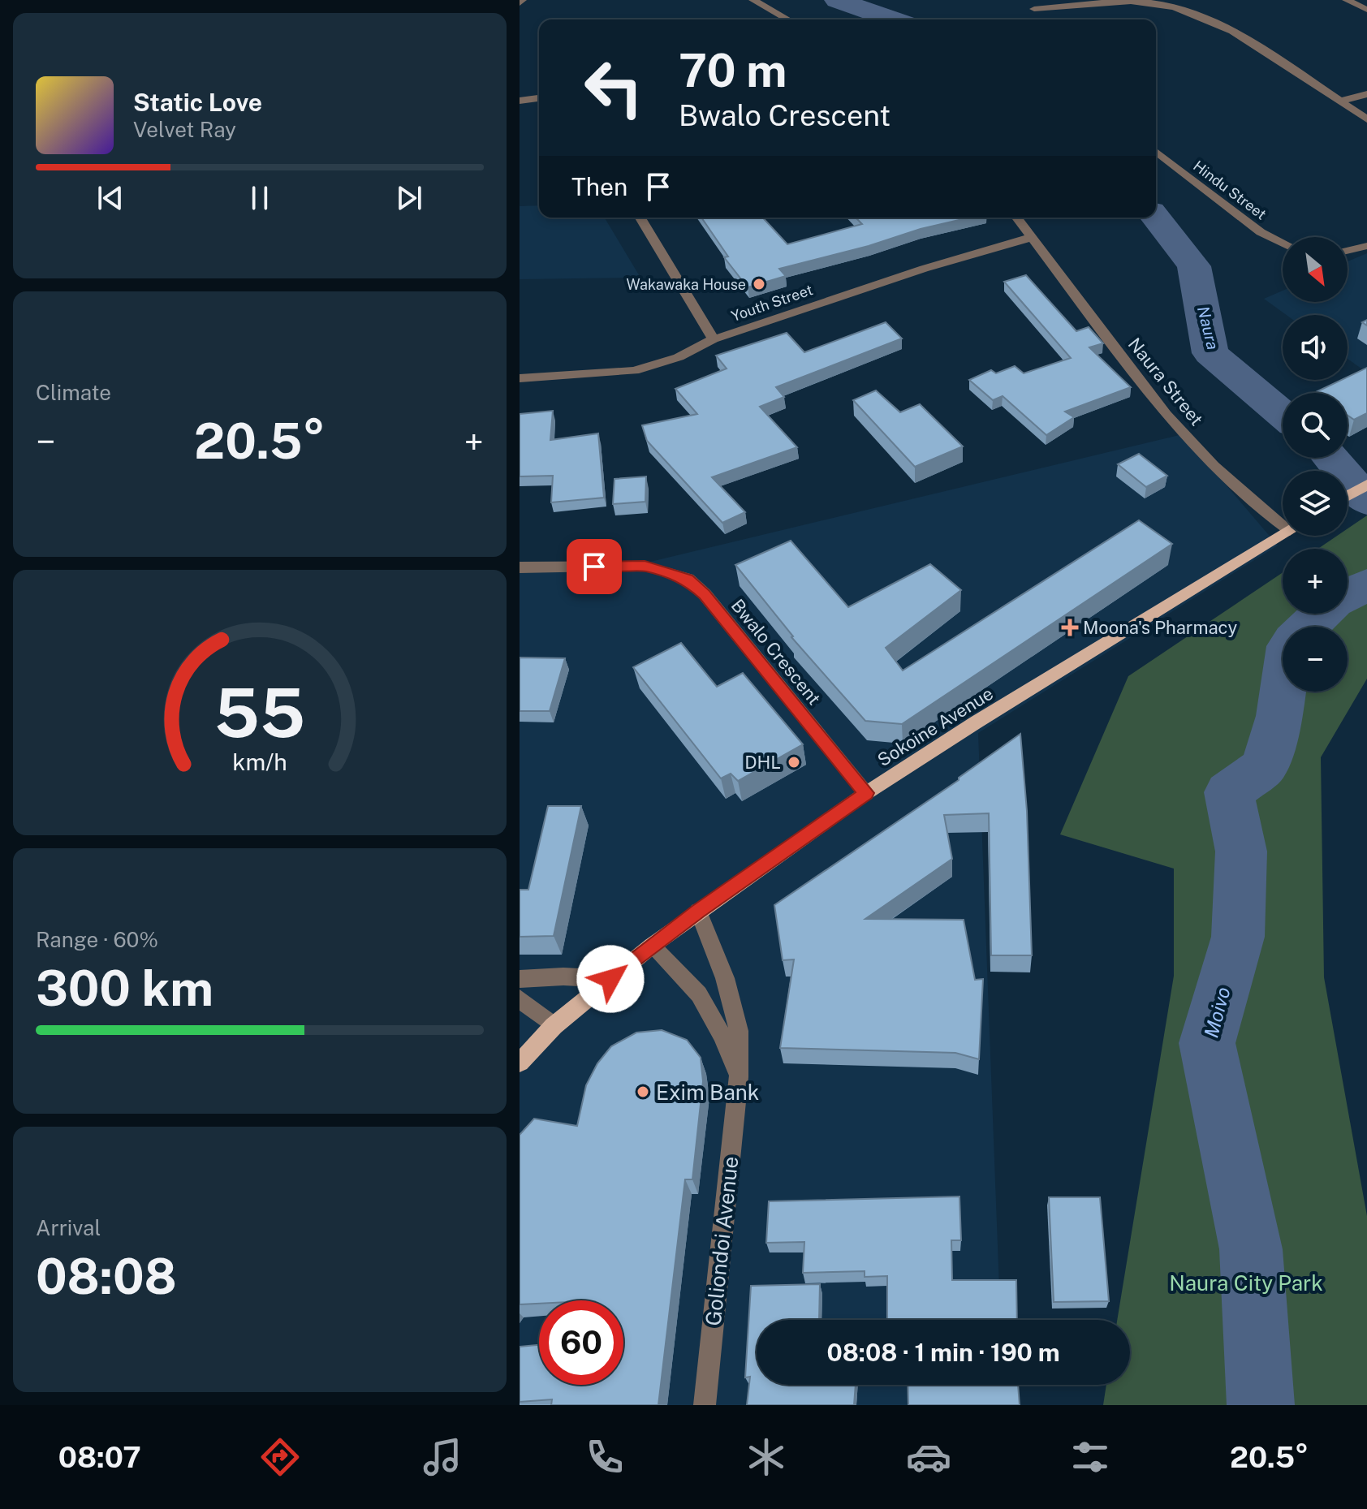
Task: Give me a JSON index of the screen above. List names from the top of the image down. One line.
{"streets":{"main road":["Sokoine Avenue"],"street":["Hindu Street","Youth Street","Naura Street","Bwalo Crescent","Goliondoi Avenue"]},"crossings":[["Youth Street","Naura Street"],["Bwalo Crescent","Sokoine Avenue"],["Sokoine Avenue","Goliondoi Avenue"]],"water":["Naura","Moivo"],"parks":["Naura City Park"],"places":{"other":["Wakawaka House","DHL","Exim Bank"],"health":["Moona's Pharmacy"]},"north":"bottom right","page":{"turn":["70 m","Bwalo Crescent"],"song":["Static Love","Velvet Ray"],"then":"Then","map_buttons":["+","−"],"tile":["Climate",["Range · 60%","300 km"],["Arrival","08:08"]],"heat":["−","20.5°","+"],"limit":"60","trip":"08:08 · 1 min · 190 m","tabs":["08:07","20.5°"],"gauge":["55","km/h"]}}
